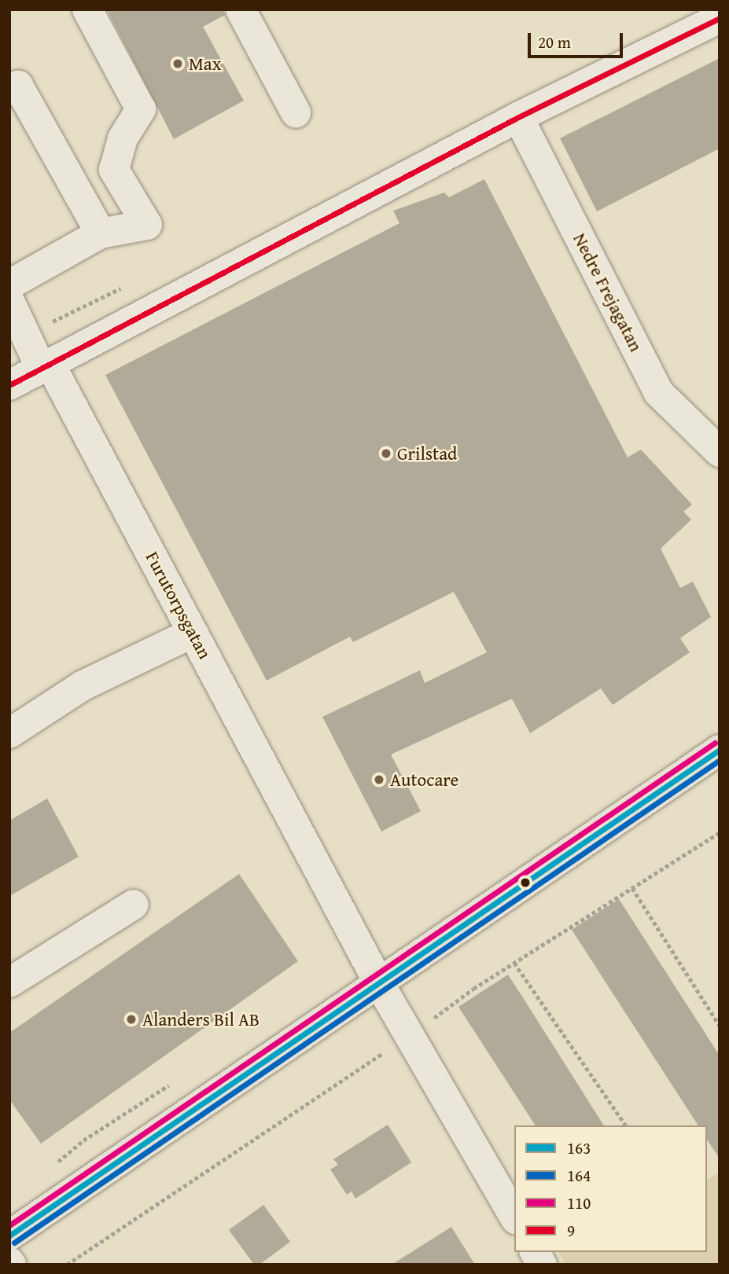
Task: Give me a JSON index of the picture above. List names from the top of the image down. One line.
{"streets":{"street":["Nedre Frejagatan","Furutorpsgatan"]},"places":["Max","Grilstad","Autocare","Alanders Bil AB"],"lines":["transit line 9","transit line 110","transit line 163","transit line 164"],"legend":["163","164","110","9"],"scale_bar":"20 m"}
